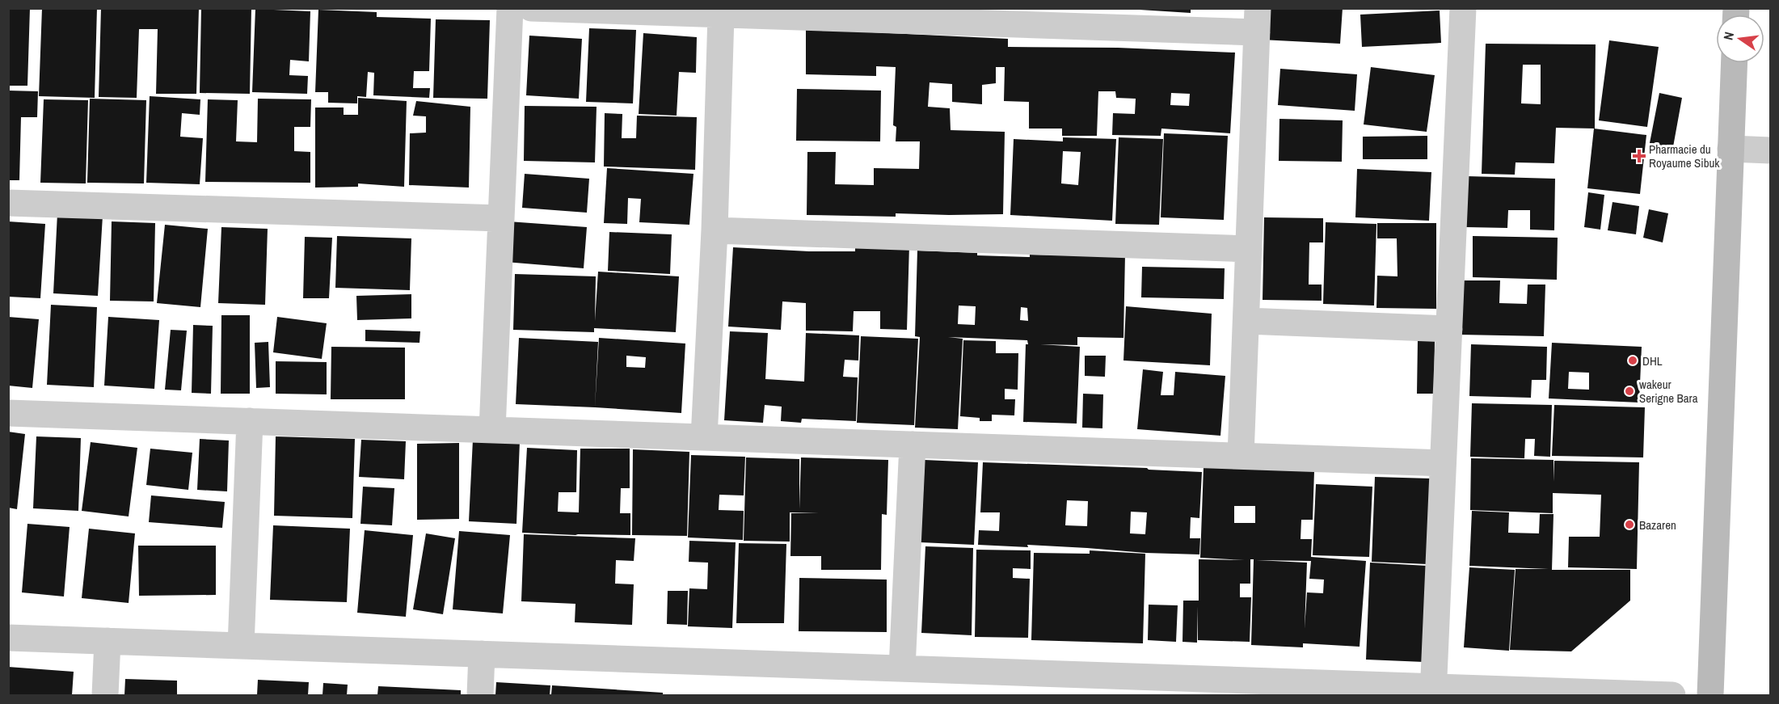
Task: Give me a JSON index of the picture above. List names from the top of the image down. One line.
{"places":{"health":["Pharmacie du Royaume Sibuk"],"other":["DHL","wakeur Serigne Bara","Bazaren"]},"north":"left"}
